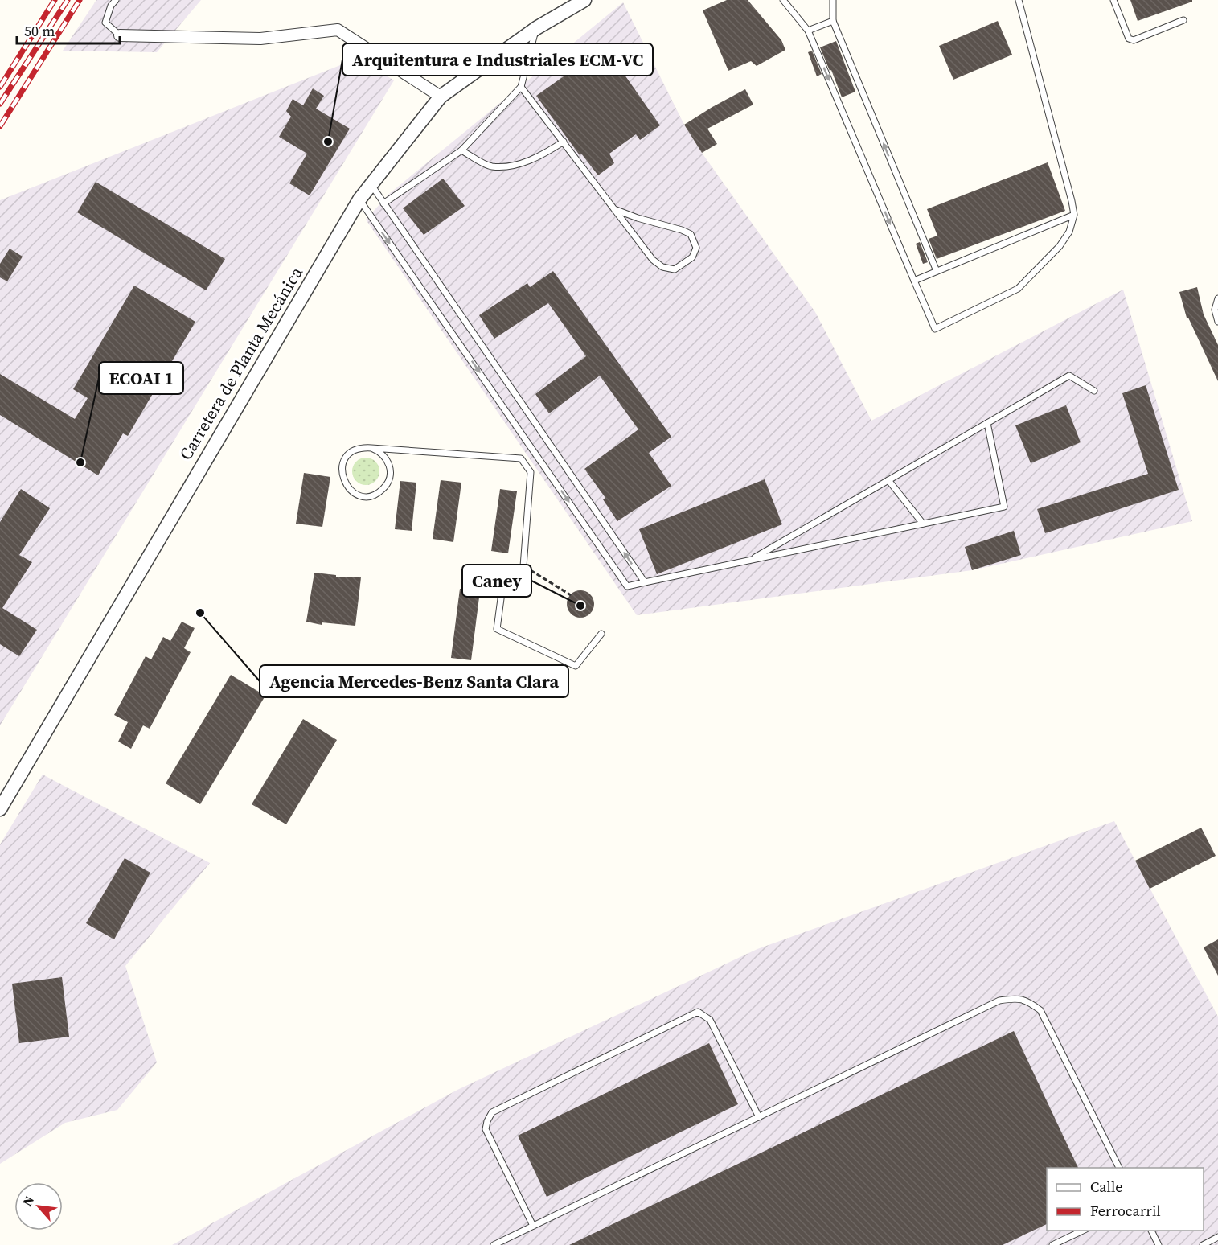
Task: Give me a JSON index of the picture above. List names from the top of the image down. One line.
{"streets":{"street":["Carretera de Planta Mecánica"]},"places":["Arquitentura e Industriales ECM-VC","ECOAI 1","Caney","Agencia Mercedes-Benz Santa Clara"],"legend":["Calle","Ferrocarril"],"scale_bar":"50 m","north":"top left"}
